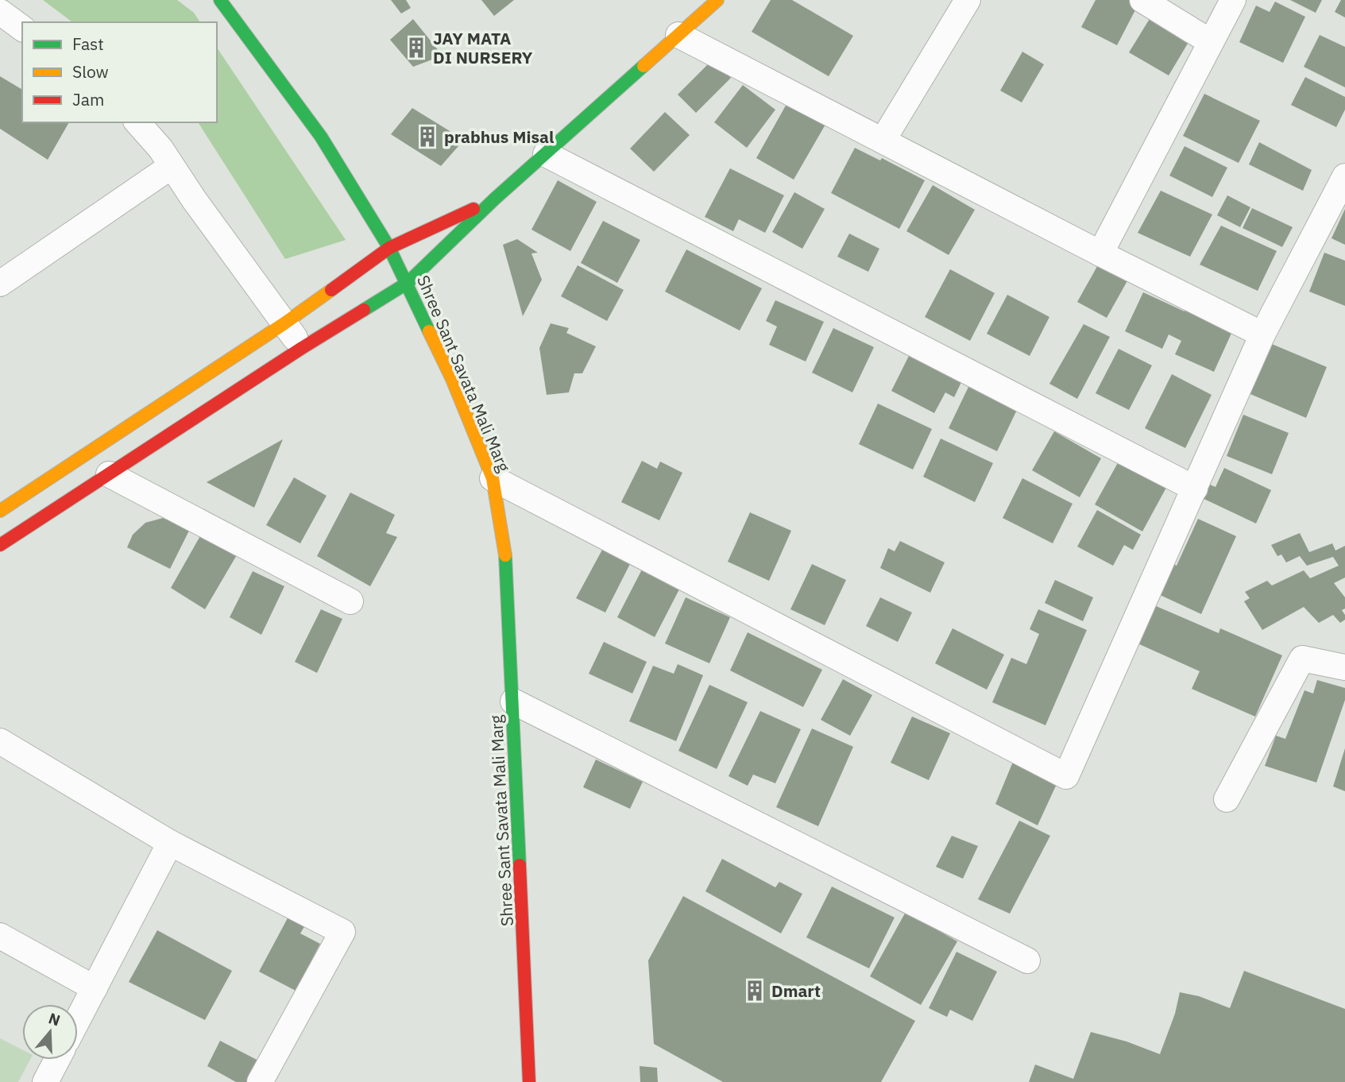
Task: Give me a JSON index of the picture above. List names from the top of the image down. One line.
{"streets":{"main road":["Shree Sant Savata Mali Marg"]},"places":{"building":["JAY MATA DI NURSERY","prabhus Misal","Dmart"]},"legend":["Fast","Slow","Jam"],"north":"top"}
